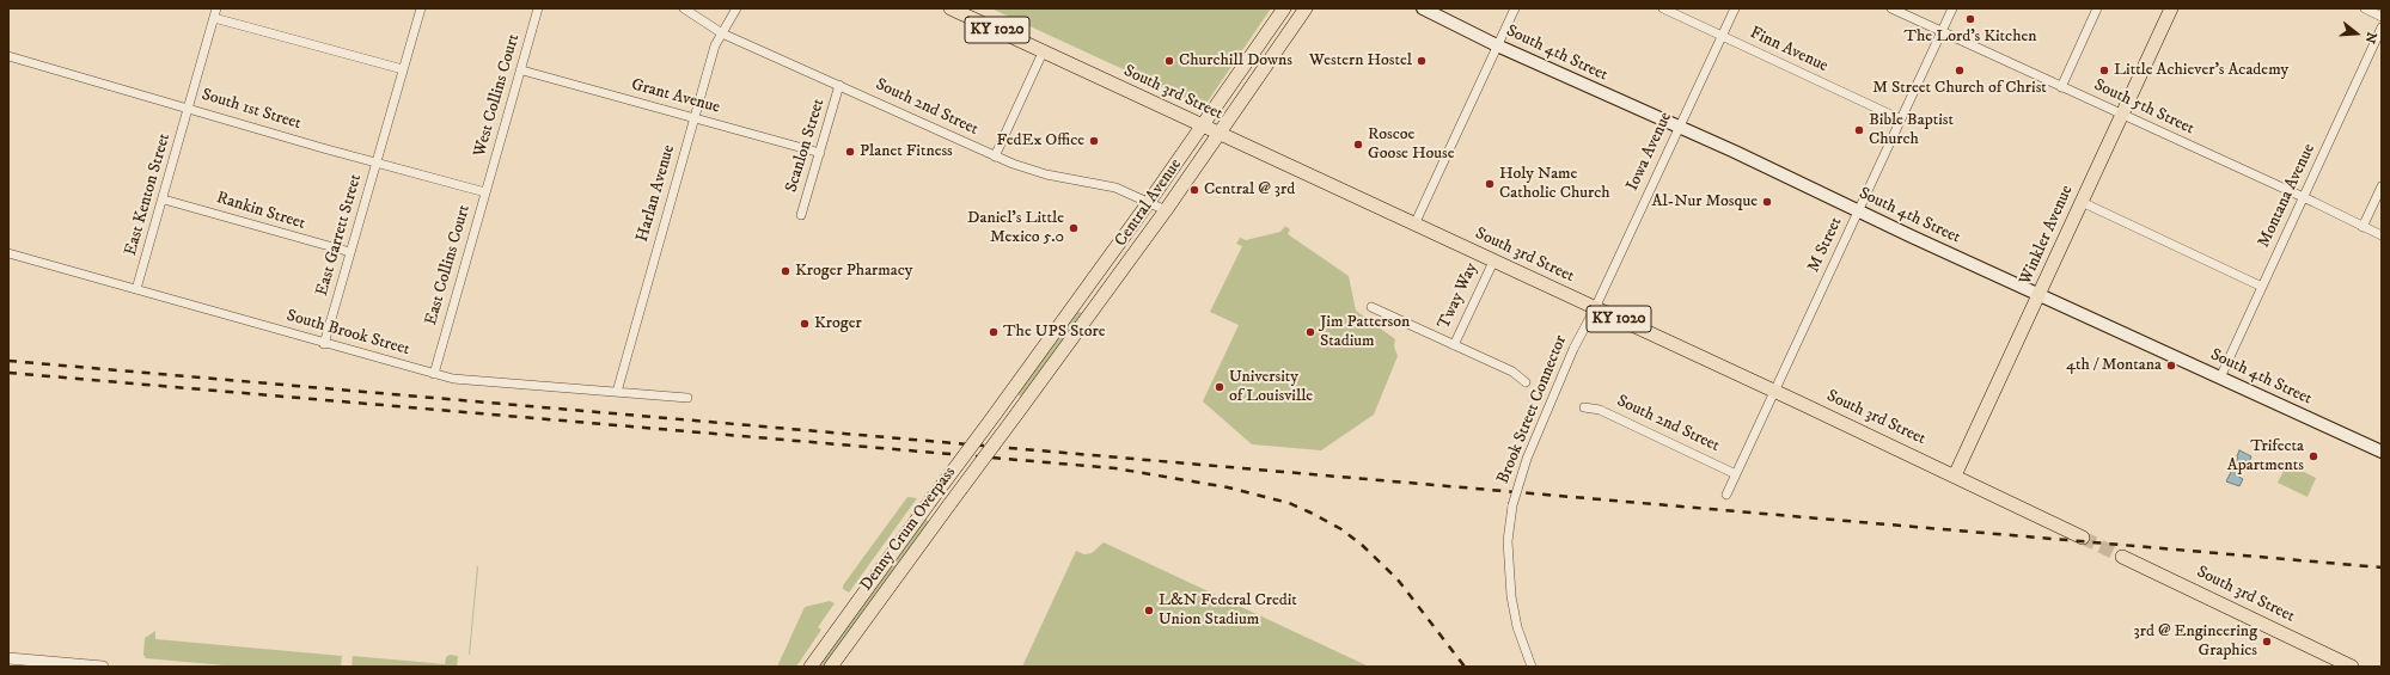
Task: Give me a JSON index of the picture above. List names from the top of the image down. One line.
{"streets":{"main road":["KY 1020","South 4th Street","South 3rd Street","Central Avenue","Winkler Avenue","Denny Crum Overpass"],"street":["Finn Avenue","West Collins Court","Grant Avenue","South 2nd Street","South 5th Street","South 1st Street","Scanlon Street","Iowa Avenue","Harlan Avenue","East Kenton Street","Montana Avenue","Rankin Street","East Garrett Street","M Street","East Collins Court","Tway Way","South Brook Street","Brook Street Connector"]},"crossings":[["Finn Avenue","Iowa Avenue"],["Finn Avenue","M Street"],["South 4th Street","Iowa Avenue"],["South 4th Street","Montana Avenue"],["South 4th Street","Winkler Avenue"],["South 4th Street","M Street"],["South 3rd Street","Iowa Avenue"],["South 3rd Street","Central Avenue"],["South 3rd Street","Winkler Avenue"],["South 3rd Street","M Street"],["South 3rd Street","Tway Way"],["South 3rd Street","Brook Street Connector"],["West Collins Court","Grant Avenue"],["West Collins Court","South 1st Street"],["West Collins Court","East Collins Court"],["Grant Avenue","Scanlon Street"],["Grant Avenue","Harlan Avenue"],["South 2nd Street","Scanlon Street"],["South 2nd Street","Harlan Avenue"],["South 2nd Street","Central Avenue"],["South 2nd Street","M Street"],["South 5th Street","Montana Avenue"],["South 5th Street","Winkler Avenue"],["South 5th Street","M Street"],["South 1st Street","East Kenton Street"],["South 1st Street","East Garrett Street"],["South 1st Street","East Collins Court"],["Iowa Avenue","Brook Street Connector"],["Harlan Avenue","South Brook Street"],["East Kenton Street","Rankin Street"],["East Kenton Street","South Brook Street"],["Central Avenue","Denny Crum Overpass"],["Rankin Street","East Garrett Street"],["East Garrett Street","South Brook Street"],["East Collins Court","South Brook Street"]],"places":["The Lord's Kitchen","Churchill Downs","Western Hostel","M Street Church of Christ","Little Achiever's Academy","Bible Baptist Church","FedEx Office","Roscoe Goose House","Planet Fitness","Holy Name Catholic Church","Central @ 3rd","Al-Nur Mosque","Daniel’s Little Mexico 5.0","Kroger Pharmacy","Kroger","The UPS Store","Jim Patterson Stadium","4th / Montana","University of Louisville","Trifecta Apartments","L&N Federal Credit Union Stadium","3rd @ Engineering Graphics"],"north":"right"}
